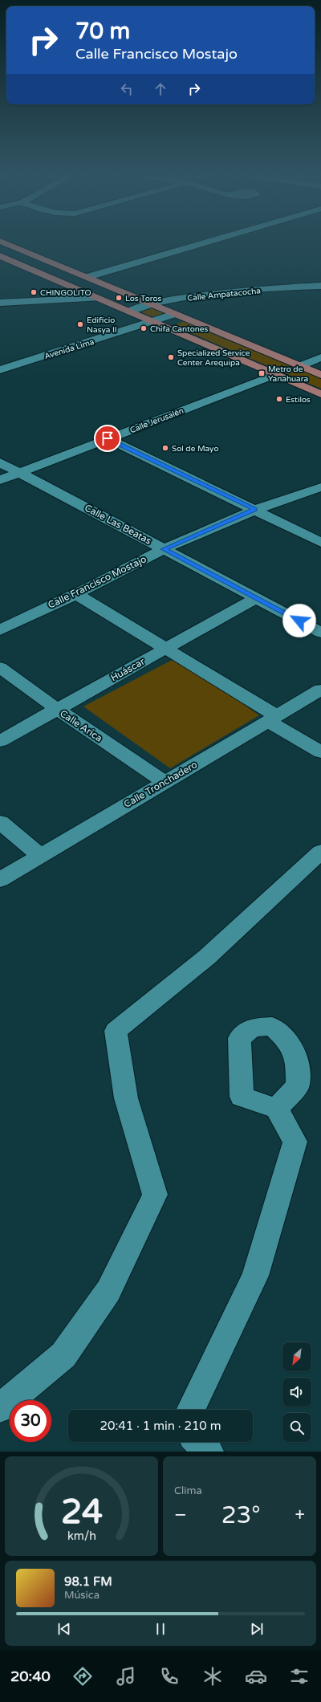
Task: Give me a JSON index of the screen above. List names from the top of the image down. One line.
{"streets":{"street":["Calle Ampatacocha","Avenida Lima","Calle Jerusalén","Calle Las Beatas","Calle Francisco Mostajo","Huáscar","Calle Arica","Calle Tronchadero"]},"crossings":[["Calle Jerusalén","Calle Las Beatas"],["Calle Las Beatas","Calle Francisco Mostajo"],["Calle Las Beatas","Huáscar"],["Huáscar","Calle Arica"],["Calle Arica","Calle Tronchadero"]],"places":{"other":["CHINGOLITO","Los Toros","Edificio Nasya II","Chifa Cantones","Specialized Service Center Arequipa","Estilos","Sol de Mayo"],"transit":["Metro de Yanahuara"]},"north":"bottom left","page":{"turn":["70 m","Calle Francisco Mostajo"],"limit":"30","trip":"20:41 · 1 min · 210 m","tile":"Clima","heat":["−","23°","+"],"song":["98.1 FM","Música"],"tabs":"20:40","gauge":["24","km/h"]}}
